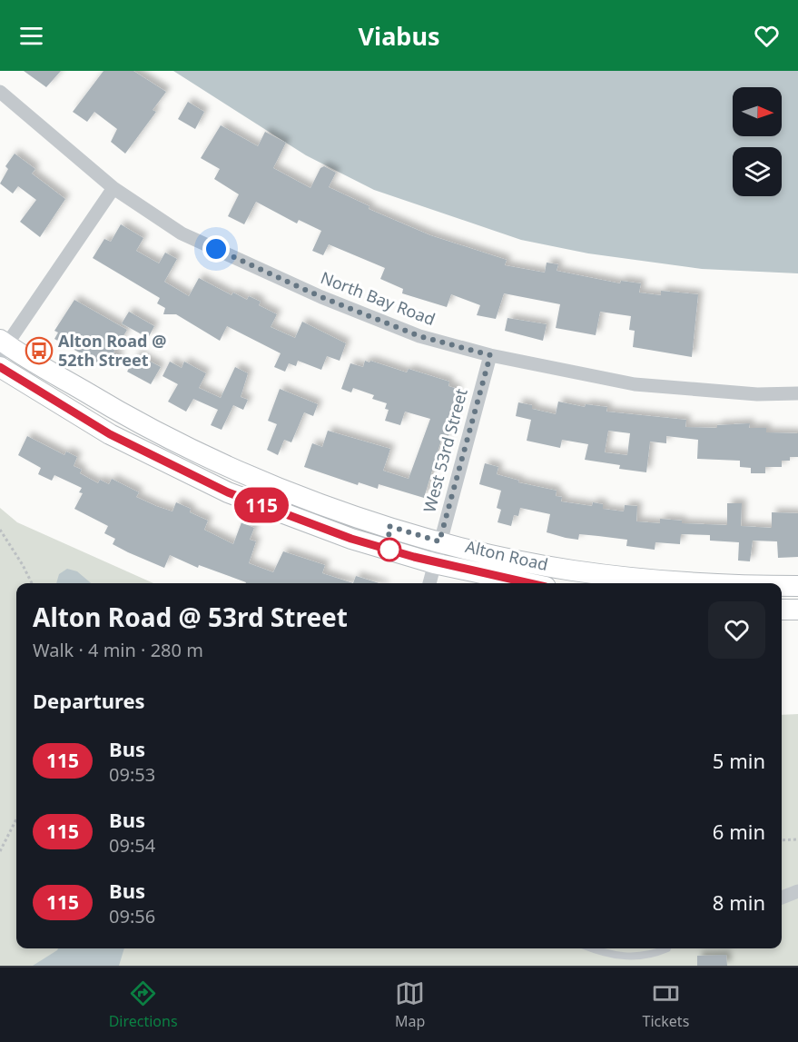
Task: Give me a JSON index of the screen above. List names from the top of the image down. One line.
{"streets":{"main road":["Alton Road"],"street":["North Bay Road","West 53rd Street"]},"crossings":[["North Bay Road","West 53rd Street"],["West 53rd Street","Alton Road"]],"places":{"bus stop":["Alton Road @ 52th Street"]},"lines":["bus line 115"],"north":"right","page":{"header":"Viabus","on_map":"115","heading":[["Alton Road @ 53rd Street","Walk · 4 min · 280 m"],"Departures"],"list":[{"mark":"115","name":"Bus","note":"09:53","value":"5 min"},{"mark":"115","name":"Bus","note":"09:54","value":"6 min"},{"mark":"115","name":"Bus","note":"09:56","value":"8 min"}],"tabs":["Directions","Map","Tickets"]}}
